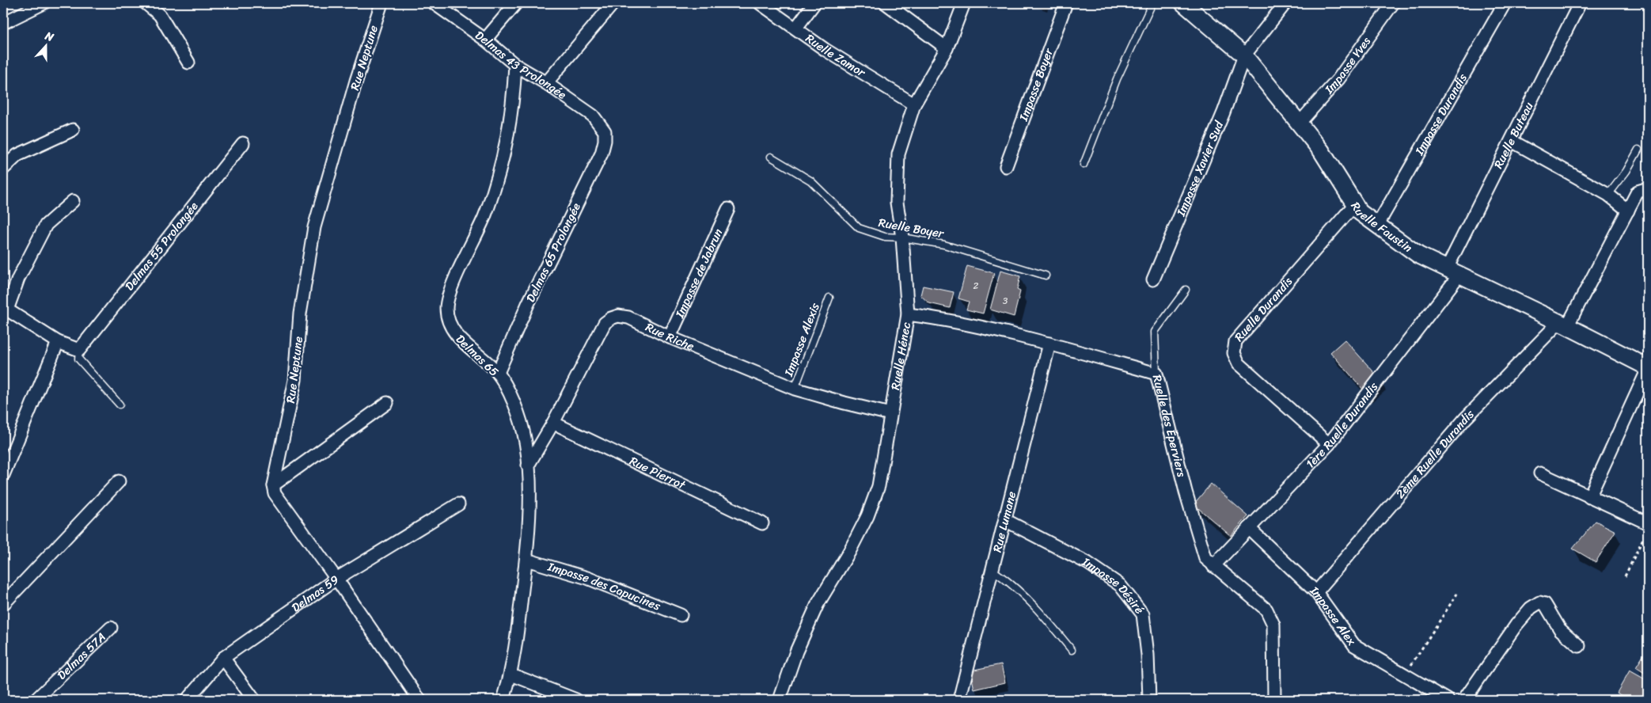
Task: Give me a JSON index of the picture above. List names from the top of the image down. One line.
{"streets":{"street":["Ruelle Zamor","Rue Neptune","Delmas 43 Prolongée","Impasse Yves","Impasse Boyer","Impasse Durandis","Ruelle Buteau","Impasse Xavier Sud","Ruelle Faustin","Delmas 55 Prolongée","Delmas 65 Prolongée","Impasse de Jabrun","Ruelle Durandis","Rue Riche","Delmas 65","Ruelle Hénec","1ère Ruelle Durandis","Ruelle des Éperviers","2ème Ruelle Durandis","Rue Pierrot","Rue Lumane","Impasse des Capucines","Impasse Désiré","Delmas 59","Impasse Alex","Delmas 57A"],"lane":["Ruelle Boyer","Impasse Alexis"]},"crossings":[["Ruelle Zamor","Ruelle Hénec"],["Delmas 43 Prolongée","Delmas 65 Prolongée"],["Delmas 43 Prolongée","Delmas 65"],["Impasse Yves","Ruelle Faustin"],["Impasse Durandis","Ruelle Faustin"],["Ruelle Buteau","Ruelle Faustin"],["Ruelle Buteau","1ère Ruelle Durandis"],["Impasse Xavier Sud","Ruelle Faustin"],["Ruelle Faustin","Ruelle Durandis"],["Ruelle Faustin","1ère Ruelle Durandis"],["Ruelle Faustin","2ème Ruelle Durandis"],["Ruelle Boyer","Ruelle Hénec"],["Delmas 65 Prolongée","Delmas 65"],["Impasse de Jabrun","Rue Riche"],["Ruelle Durandis","1ère Ruelle Durandis"],["Rue Riche","Impasse Alexis"],["Rue Riche","Delmas 65"],["Rue Riche","Ruelle Hénec"],["Rue Riche","Rue Pierrot"],["Delmas 65","Impasse des Capucines"],["Ruelle Hénec","Ruelle des Éperviers"],["1ère Ruelle Durandis","Ruelle des Éperviers"],["1ère Ruelle Durandis","Impasse Alex"],["Ruelle des Éperviers","Rue Lumane"],["2ème Ruelle Durandis","Impasse Alex"],["Rue Lumane","Impasse Désiré"]],"house_numbers":["2","3"],"north":"top"}
